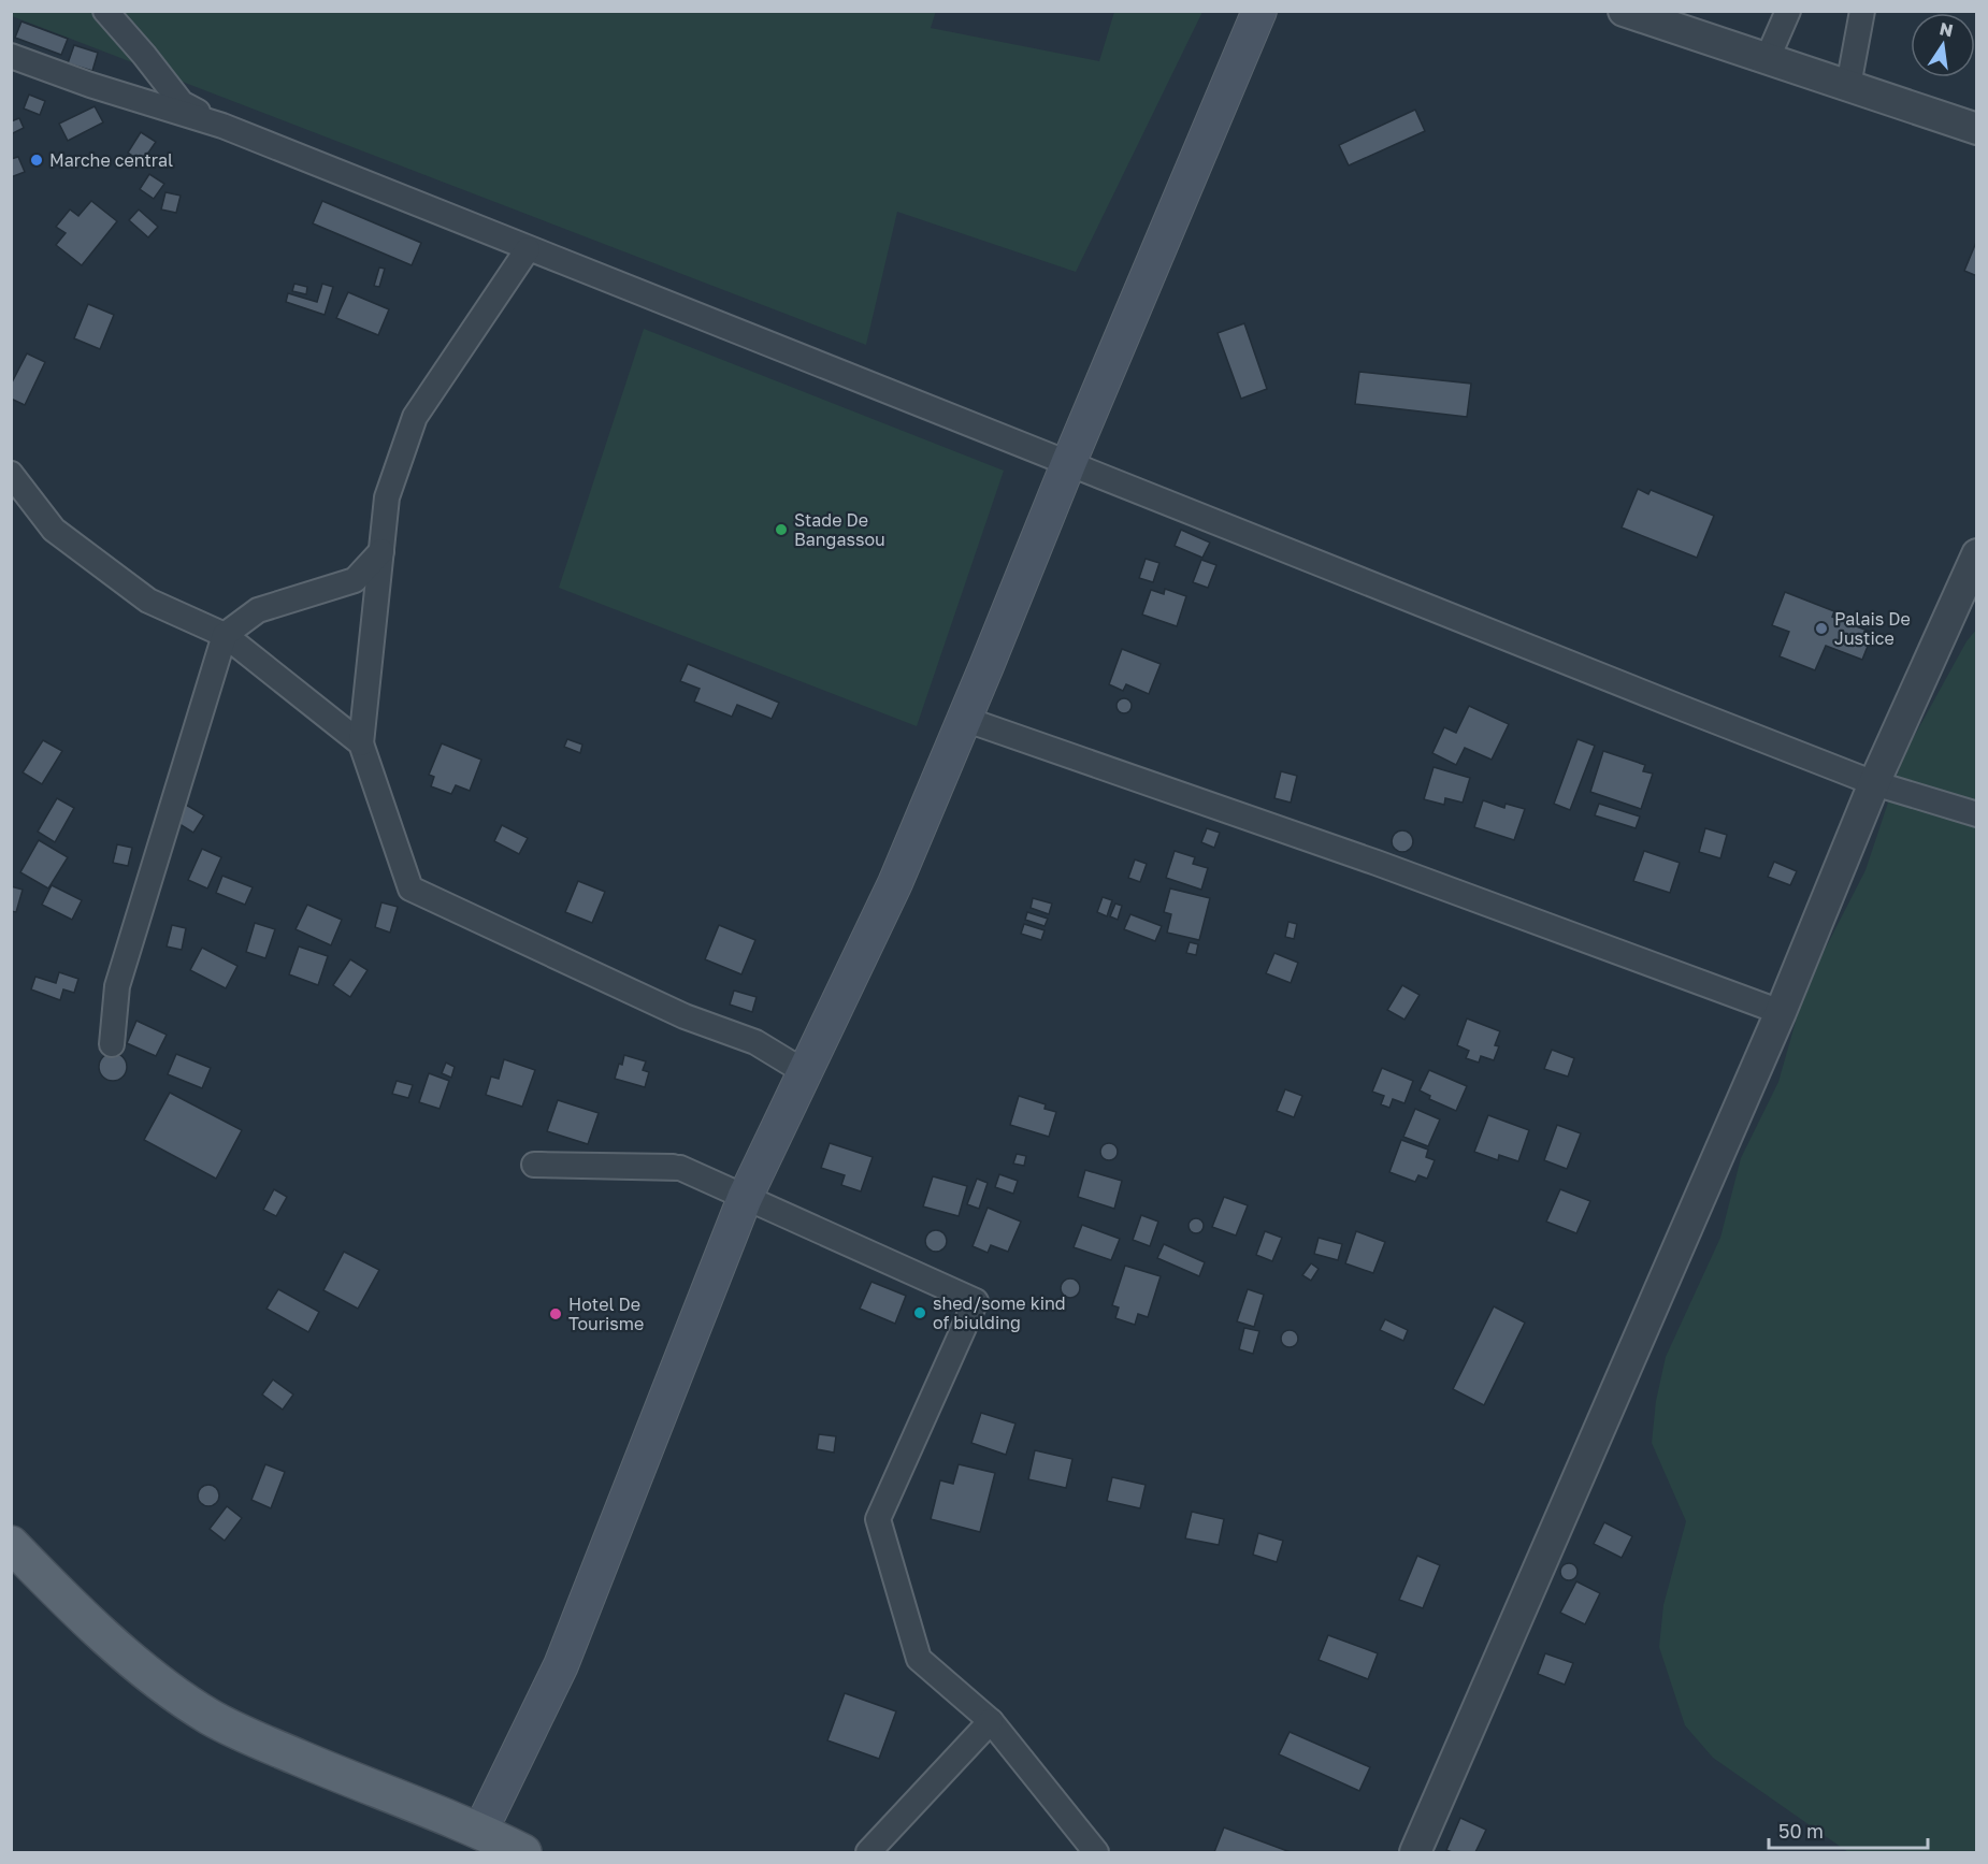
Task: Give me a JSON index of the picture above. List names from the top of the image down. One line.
{"places":["Marche central","Stade De Bangassou","Palais De Justice","shed/some kind of biulding","Hotel De Tourisme"],"scale_bar":"50 m","north":"top"}
